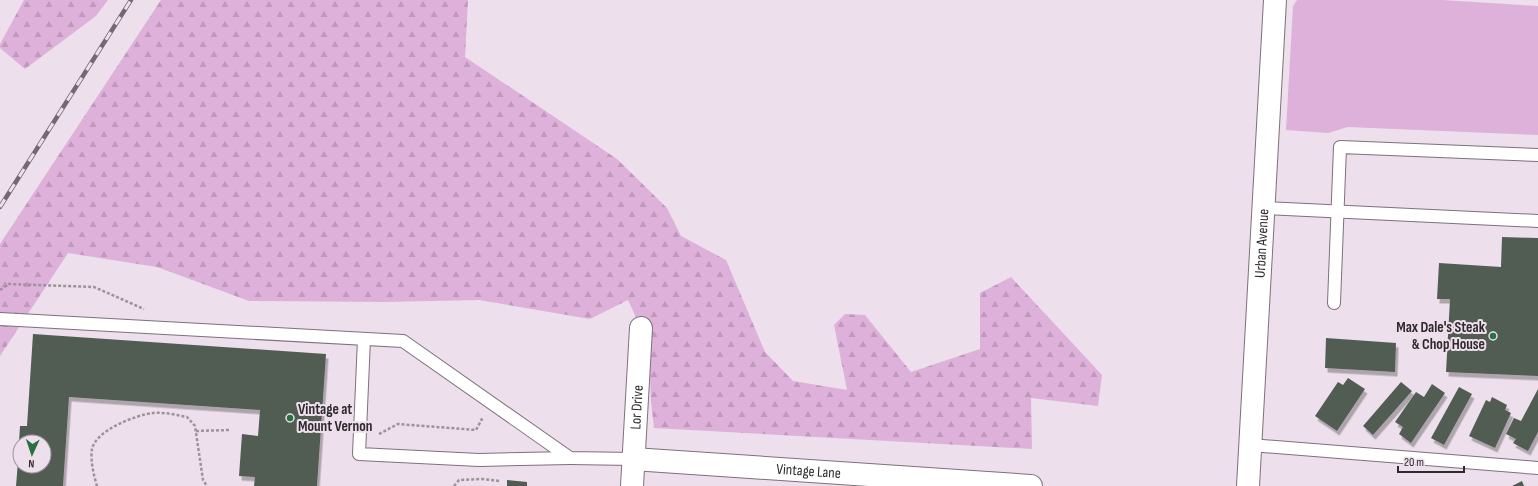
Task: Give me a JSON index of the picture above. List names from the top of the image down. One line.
{"streets":{"street":["Urban Avenue","Lor Drive","Vintage Lane"]},"crossings":[["Lor Drive","Vintage Lane"]],"places":["Max Dale's Steak & Chop House","Vintage at Mount Vernon"],"scale_bar":"20 m","north":"bottom"}
